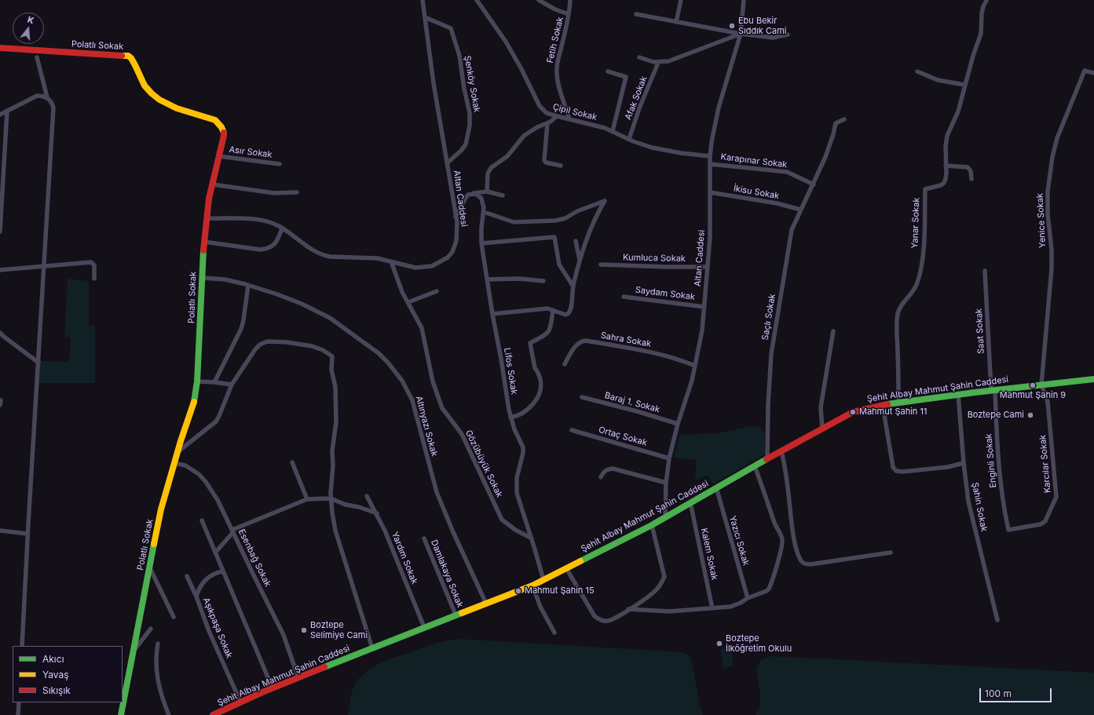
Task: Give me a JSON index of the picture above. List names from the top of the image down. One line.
{"streets":{"street":["Fetih Sokak","Polatlı Sokak","Şenköy Sokak","Afak Sokak","Çipil Sokak","Asır Sokak","Karapınar Sokak","İkisu Sokak","Altan Caddesi","Yenice Sokak","Yanar Sokak","Kumluca Sokak","Saydam Sokak","Saçlı Sokak","Saat Sokak","Sahra Sokak","Lifos Sokak","Şehit Albay Mahmut Şahin Caddesi","Baraj 1. Sokak","Altınyazı Sokak","Ortaç Sokak","Enginli Sokak","Gözübüyük Sokak","Karcılar Sokak","Şahin Sokak","Yazıcı Sokak","Kalem Sokak","Esenbağ Sokak","Yardım Sokak","Damlakaya Sokak","Aşıkpaşa Sokak"]},"crossings":[["Fetih Sokak","Çipil Sokak"],["Polatlı Sokak","Asır Sokak"],["Polatlı Sokak","Altan Caddesi"],["Polatlı Sokak","Altınyazı Sokak"],["Polatlı Sokak","Esenbağ Sokak"],["Şenköy Sokak","Altan Caddesi"],["Afak Sokak","Çipil Sokak"],["Çipil Sokak","Altan Caddesi"],["Karapınar Sokak","Altan Caddesi"],["Karapınar Sokak","Saçlı Sokak"],["İkisu Sokak","Altan Caddesi"],["İkisu Sokak","Saçlı Sokak"],["Altan Caddesi","Kumluca Sokak"],["Altan Caddesi","Saydam Sokak"],["Altan Caddesi","Sahra Sokak"],["Altan Caddesi","Şehit Albay Mahmut Şahin Caddesi"],["Altan Caddesi","Baraj 1. Sokak"],["Altan Caddesi","Ortaç Sokak"],["Altan Caddesi","Gözübüyük Sokak"],["Yenice Sokak","Şehit Albay Mahmut Şahin Caddesi"],["Yenice Sokak","Karcılar Sokak"],["Yanar Sokak","Şehit Albay Mahmut Şahin Caddesi"],["Saçlı Sokak","Şehit Albay Mahmut Şahin Caddesi"],["Saat Sokak","Şehit Albay Mahmut Şahin Caddesi"],["Saat Sokak","Enginli Sokak"],["Lifos Sokak","Şehit Albay Mahmut Şahin Caddesi"],["Lifos Sokak","Gözübüyük Sokak"],["Şehit Albay Mahmut Şahin Caddesi","Altınyazı Sokak"],["Şehit Albay Mahmut Şahin Caddesi","Enginli Sokak"],["Şehit Albay Mahmut Şahin Caddesi","Karcılar Sokak"],["Şehit Albay Mahmut Şahin Caddesi","Şahin Sokak"],["Şehit Albay Mahmut Şahin Caddesi","Yazıcı Sokak"],["Şehit Albay Mahmut Şahin Caddesi","Kalem Sokak"],["Şehit Albay Mahmut Şahin Caddesi","Esenbağ Sokak"],["Şehit Albay Mahmut Şahin Caddesi","Yardım Sokak"],["Şehit Albay Mahmut Şahin Caddesi","Damlakaya Sokak"],["Şehit Albay Mahmut Şahin Caddesi","Aşıkpaşa Sokak"],["Enginli Sokak","Karcılar Sokak"]],"places":["Ebu Bekir Sıddık Cami","Mahmut Şahin 9","Mahmut Şahin 11","Boztepe Cami","Mahmut Şahin 15","Boztepe Selimiye Cami","Boztepe İlköğretim Okulu"],"legend":["Akıcı","Yavaş","Sıkışık"],"scale_bar":"100 m","north":"top"}
